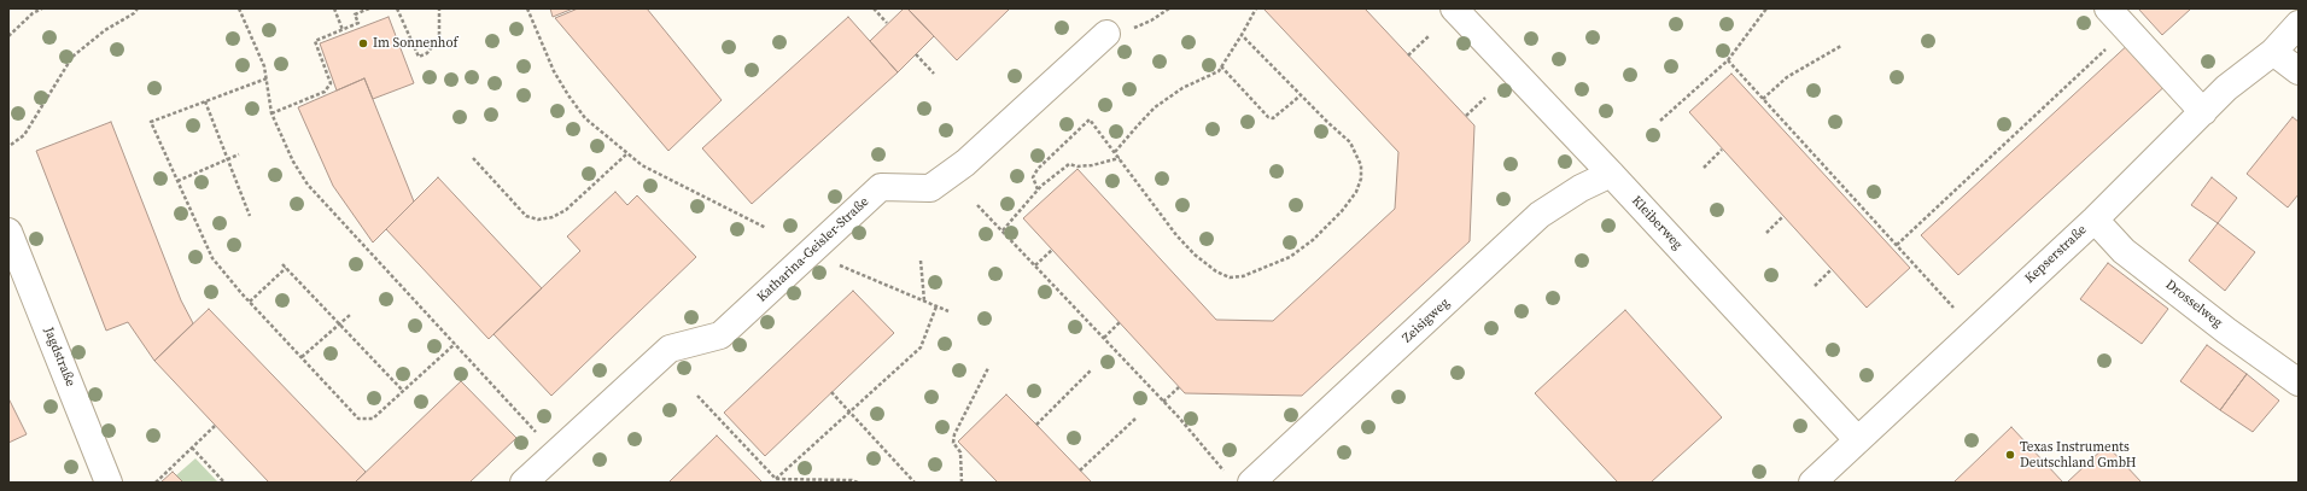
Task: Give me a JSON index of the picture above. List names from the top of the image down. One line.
{"streets":{"street":["Kleiberweg","Katharina-Geisler-Straße","Kepserstraße","Drosselweg","Zeisigweg","Jagdstraße"]},"crossings":[["Kleiberweg","Kepserstraße"],["Kleiberweg","Zeisigweg"],["Kepserstraße","Drosselweg"]],"places":["Im Sonnenhof","Texas Instruments Deutschland GmbH"]}
